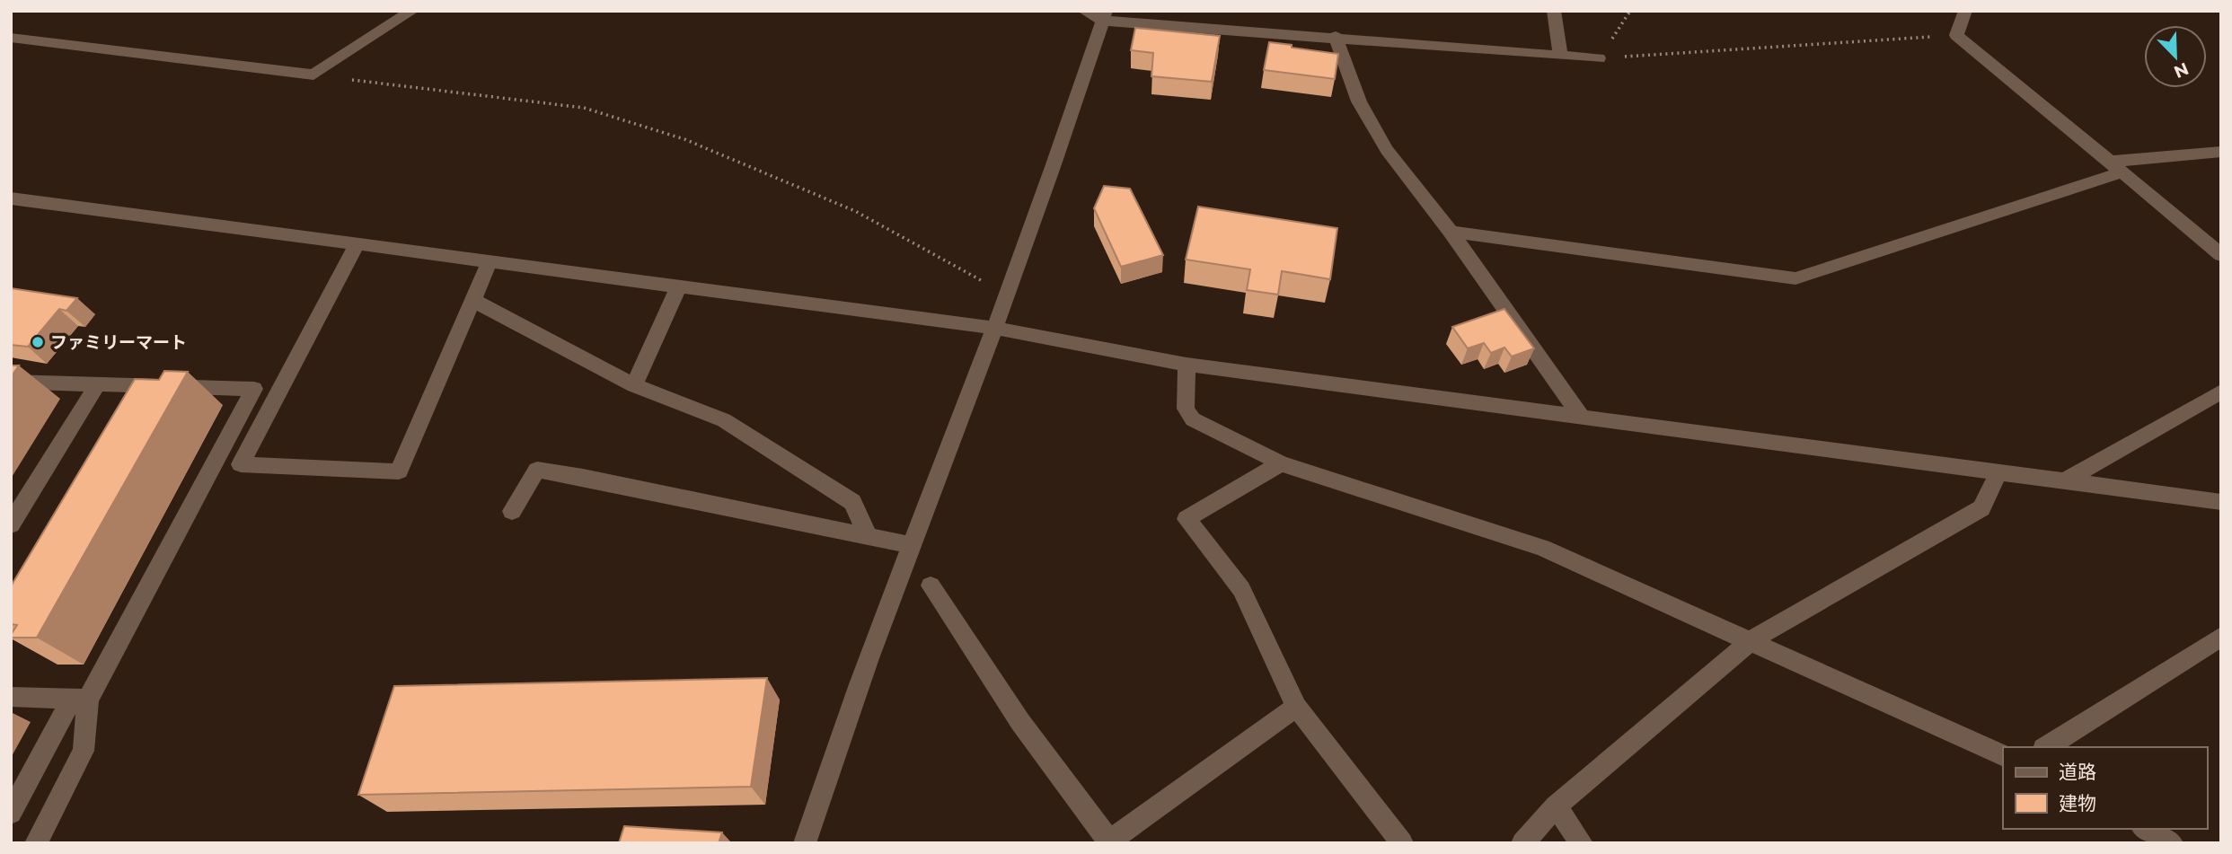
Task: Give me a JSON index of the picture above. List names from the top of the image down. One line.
{"places":["ファミリーマート"],"legend":["道路","建物"],"north":"bottom right"}
